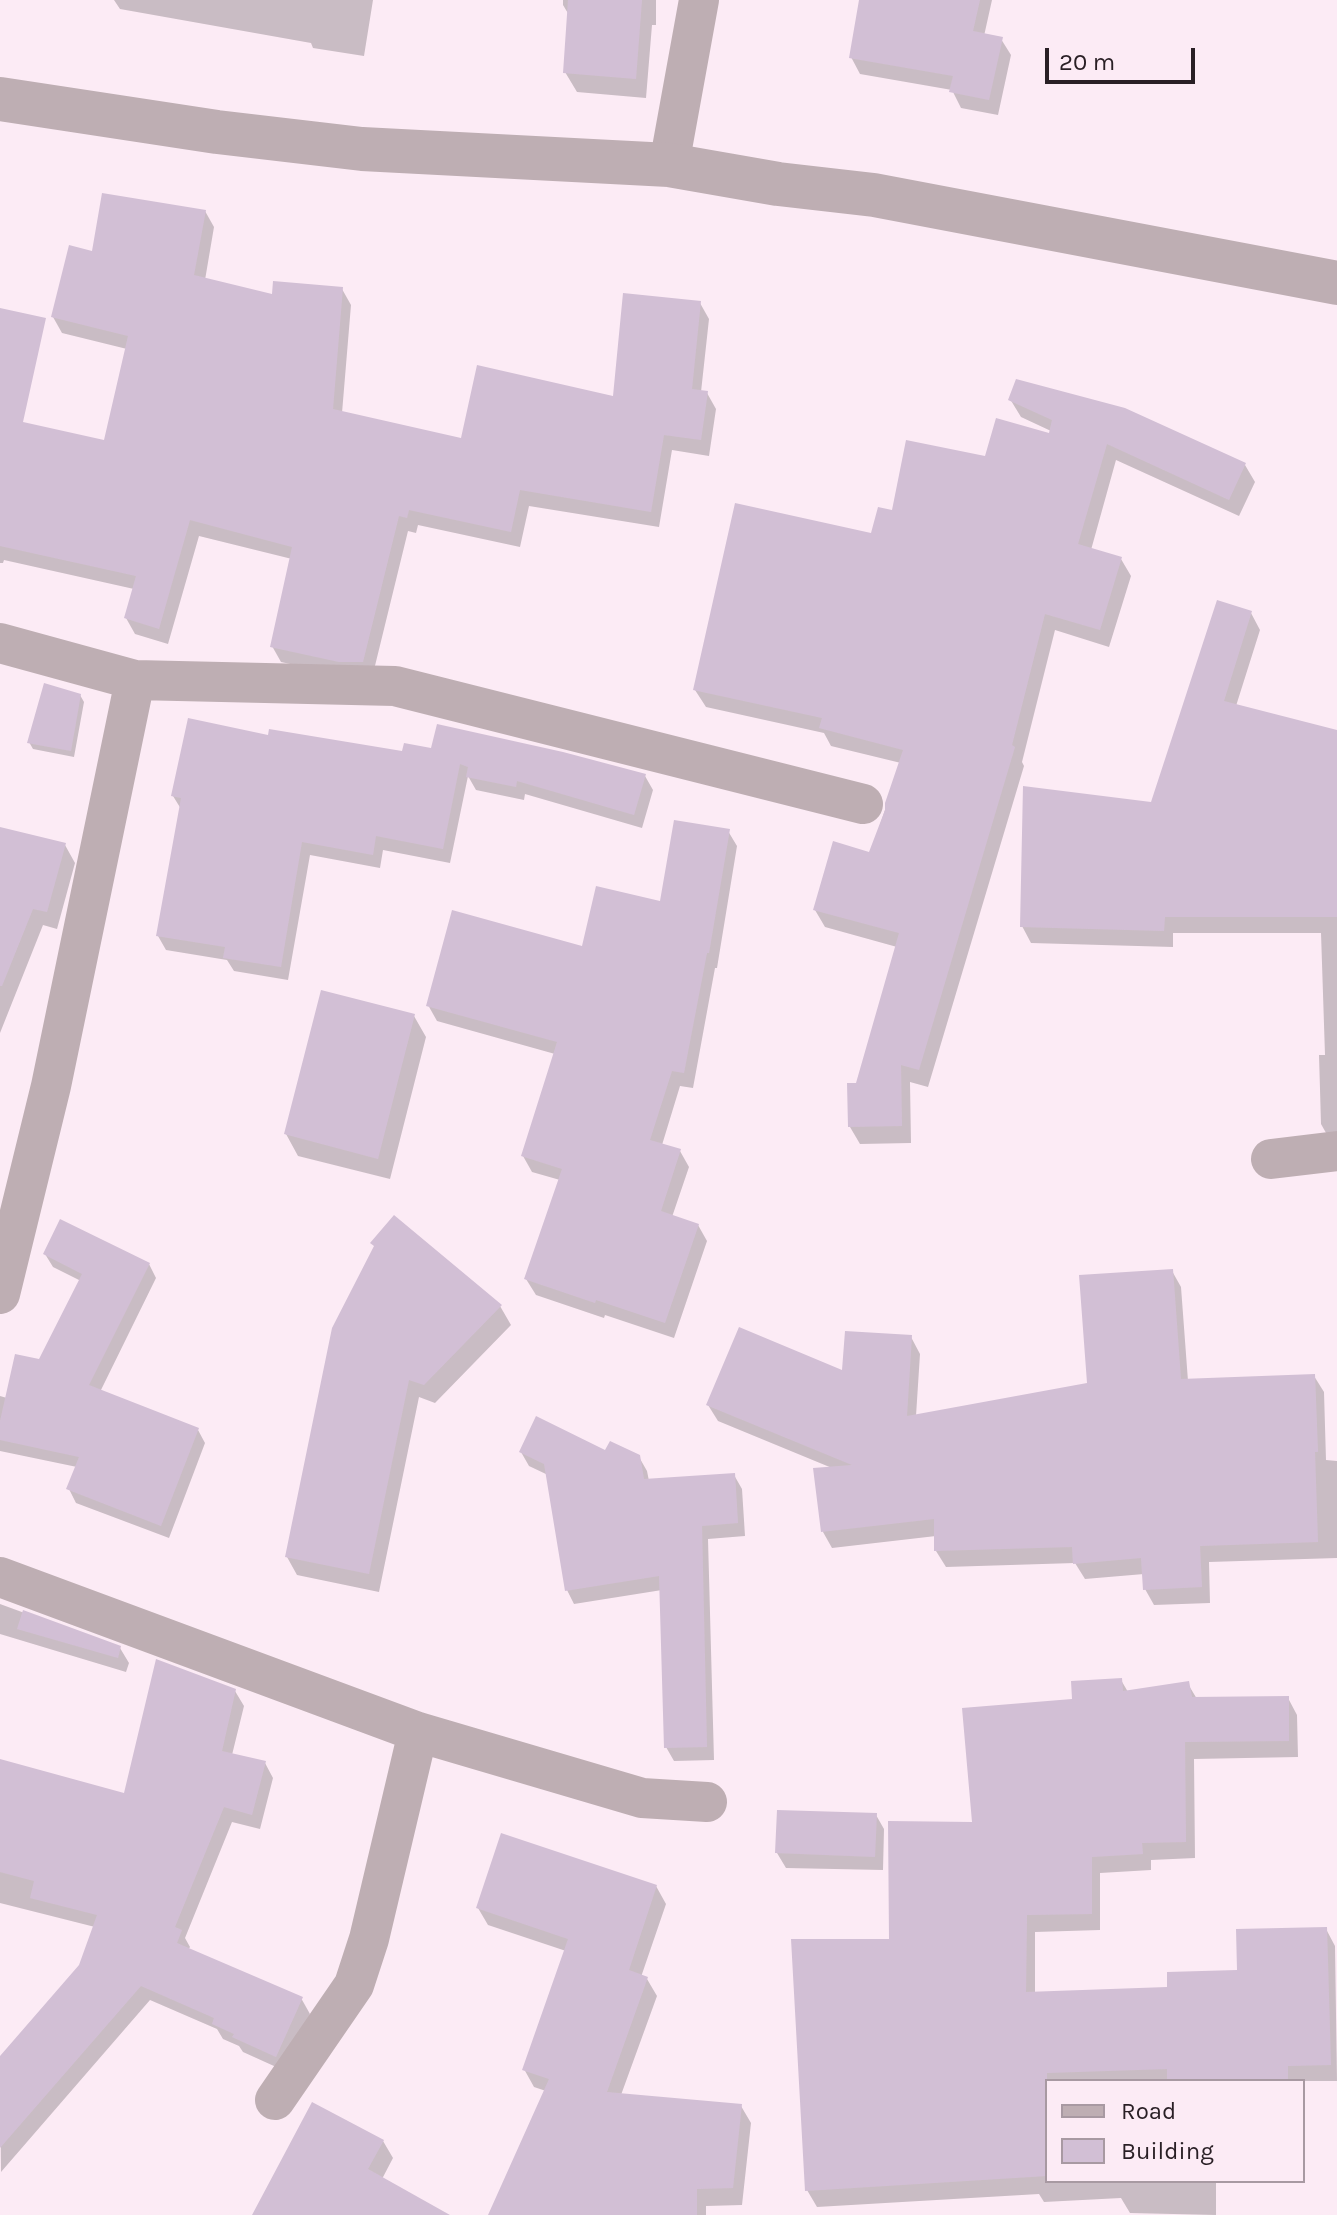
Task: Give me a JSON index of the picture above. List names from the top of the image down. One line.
{"legend":["Road","Building"],"scale_bar":"20 m"}
